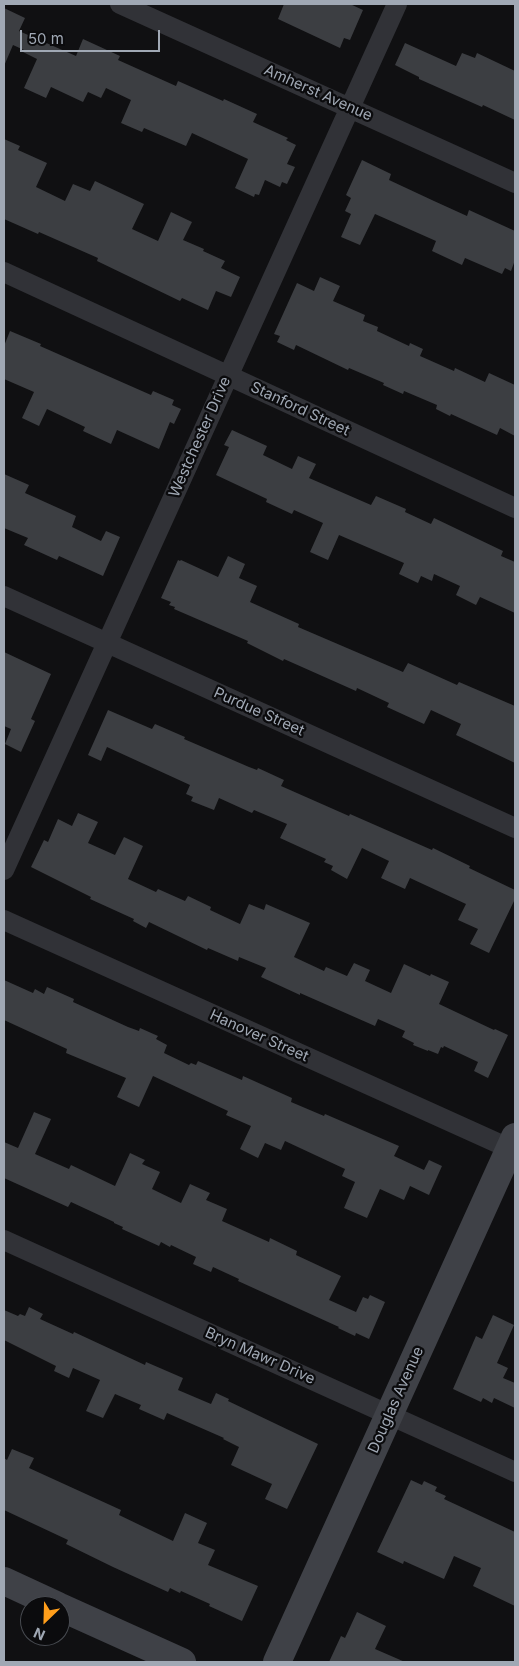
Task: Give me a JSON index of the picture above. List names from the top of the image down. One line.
{"streets":{"street":["Amherst Avenue","Stanford Street","Westchester Drive","Purdue Street","Hanover Street","Bryn Mawr Drive","Douglas Avenue"]},"crossings":[["Amherst Avenue","Westchester Drive"],["Stanford Street","Westchester Drive"],["Westchester Drive","Purdue Street"],["Hanover Street","Douglas Avenue"],["Bryn Mawr Drive","Douglas Avenue"]],"scale_bar":"50 m","north":"bottom left"}
